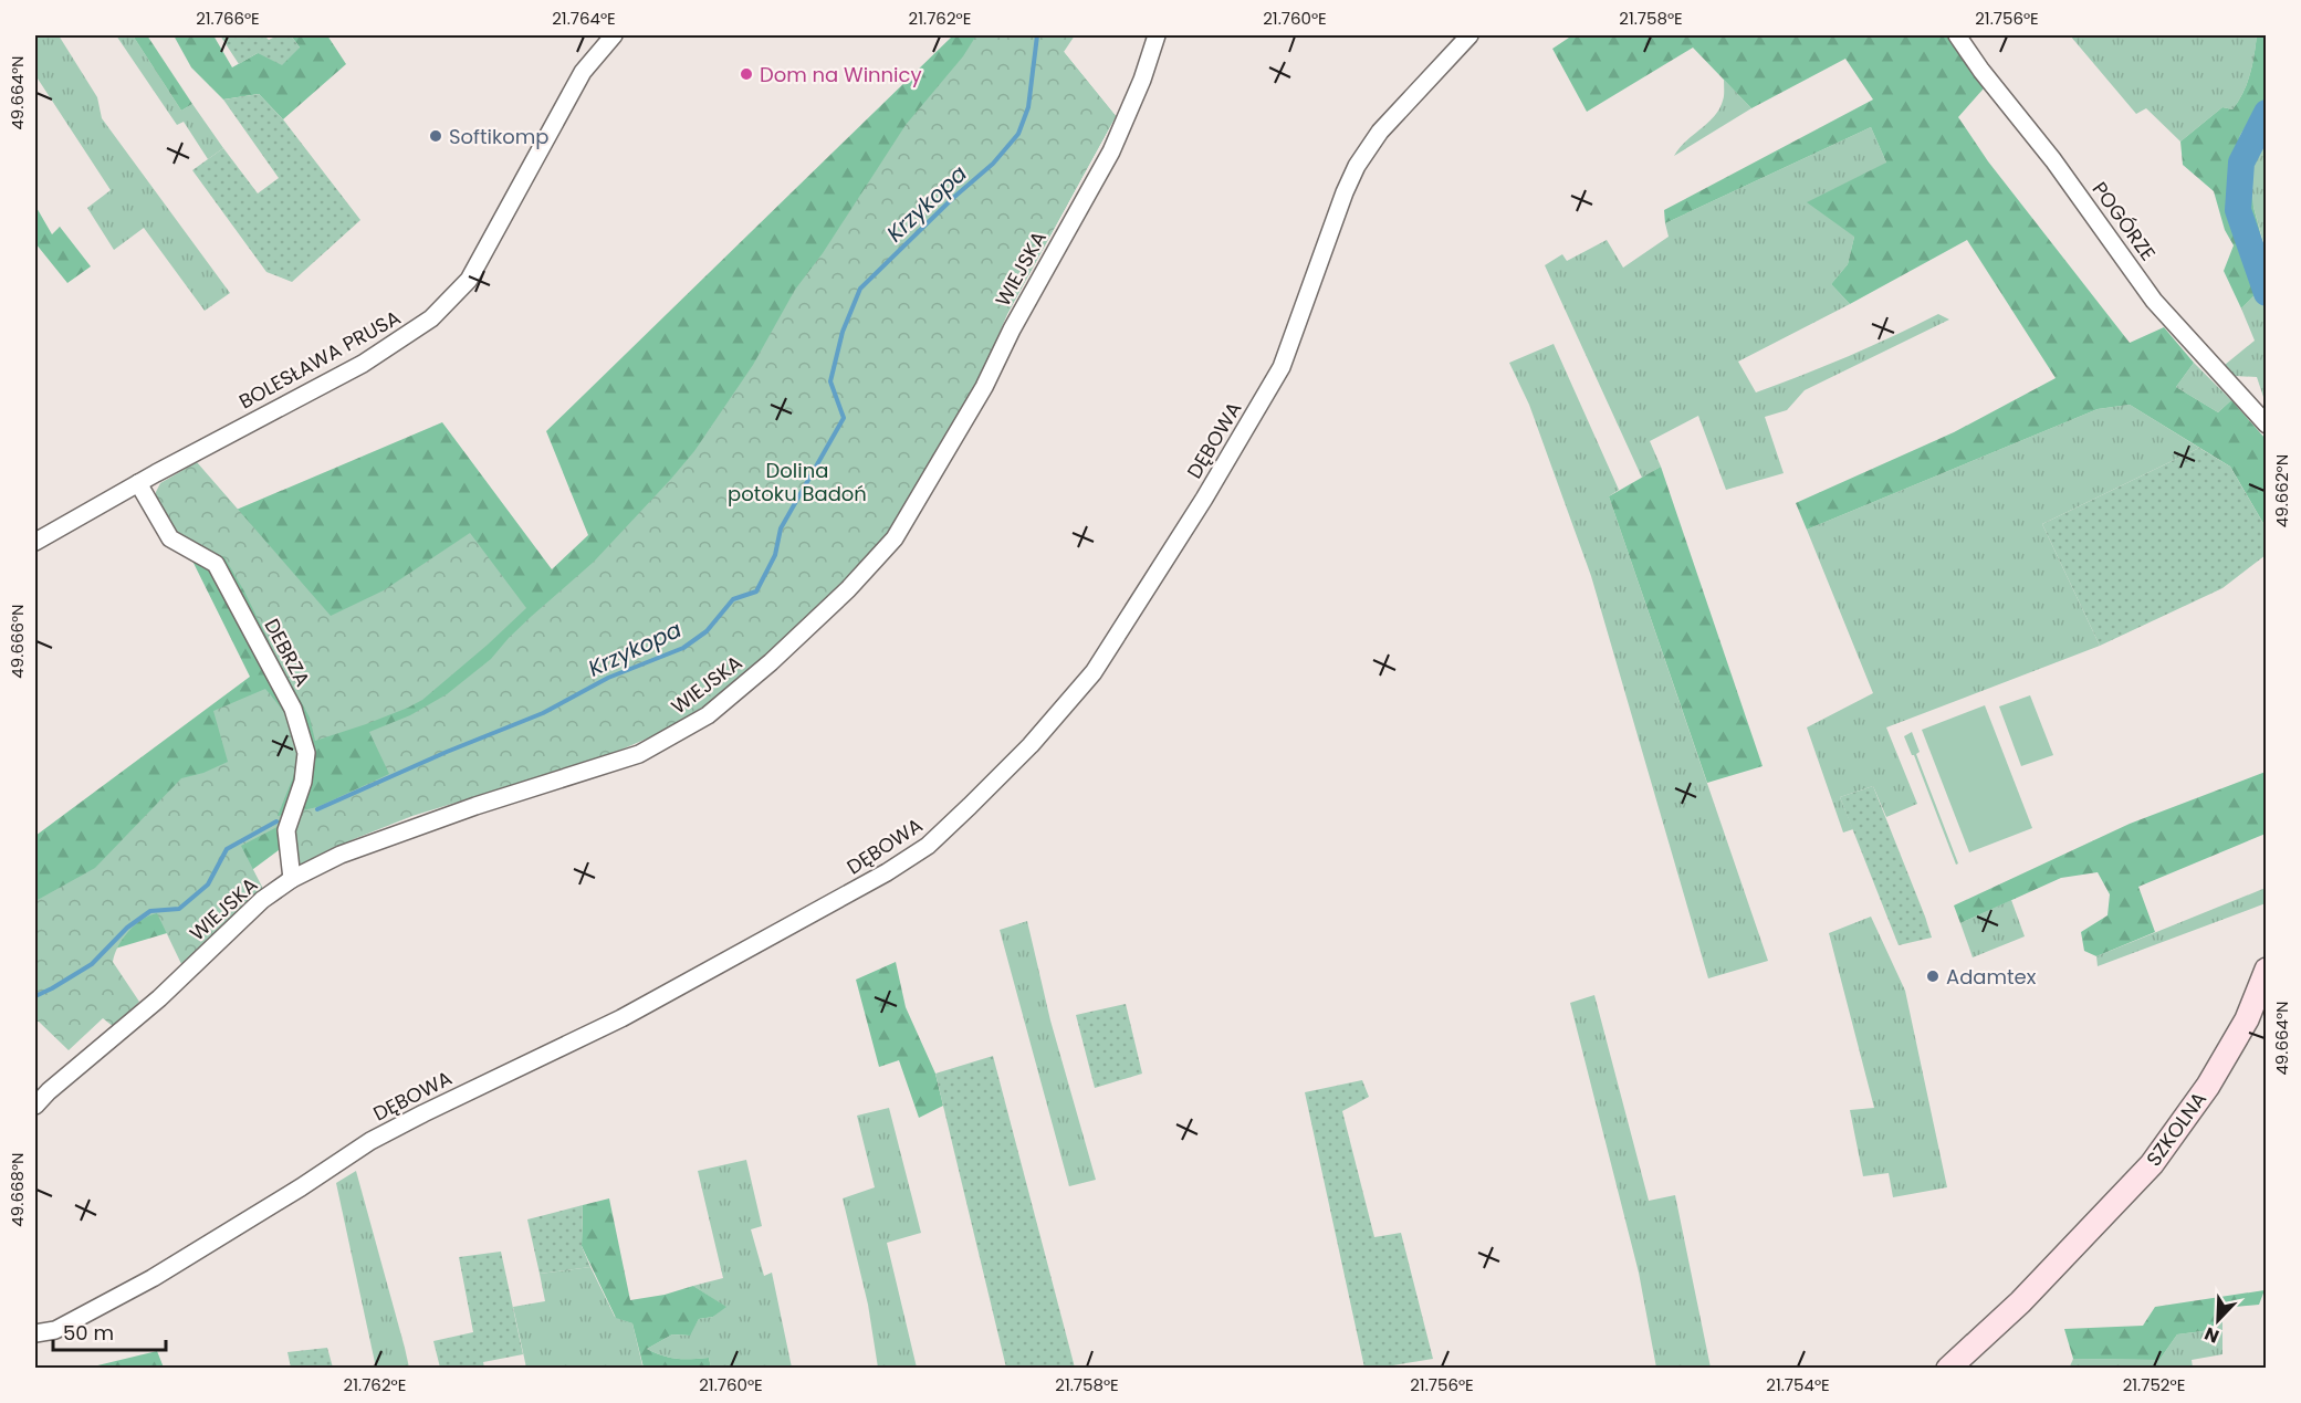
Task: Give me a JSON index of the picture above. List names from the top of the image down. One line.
{"streets":{"street":["POGÓRZE","WIEJSKA","BOLESŁAWA PRUSA","DĘBOWA","DEBRZA","SZKOLNA"]},"crossings":[["WIEJSKA","DEBRZA"],["BOLESŁAWA PRUSA","DEBRZA"]],"water":["Krzykopa"],"parks":["Dolina potoku Badoń"],"places":["Dom na Winnicy","Softikomp","Adamtex"],"scale_bar":"50 m","north":"bottom left","coordinates":["21.766°E","21.764°E","21.762°E","21.760°E","21.758°E","21.756°E","49.664°N","49.662°N","49.666°N","49.668°N","21.754°E","21.752°E"]}
